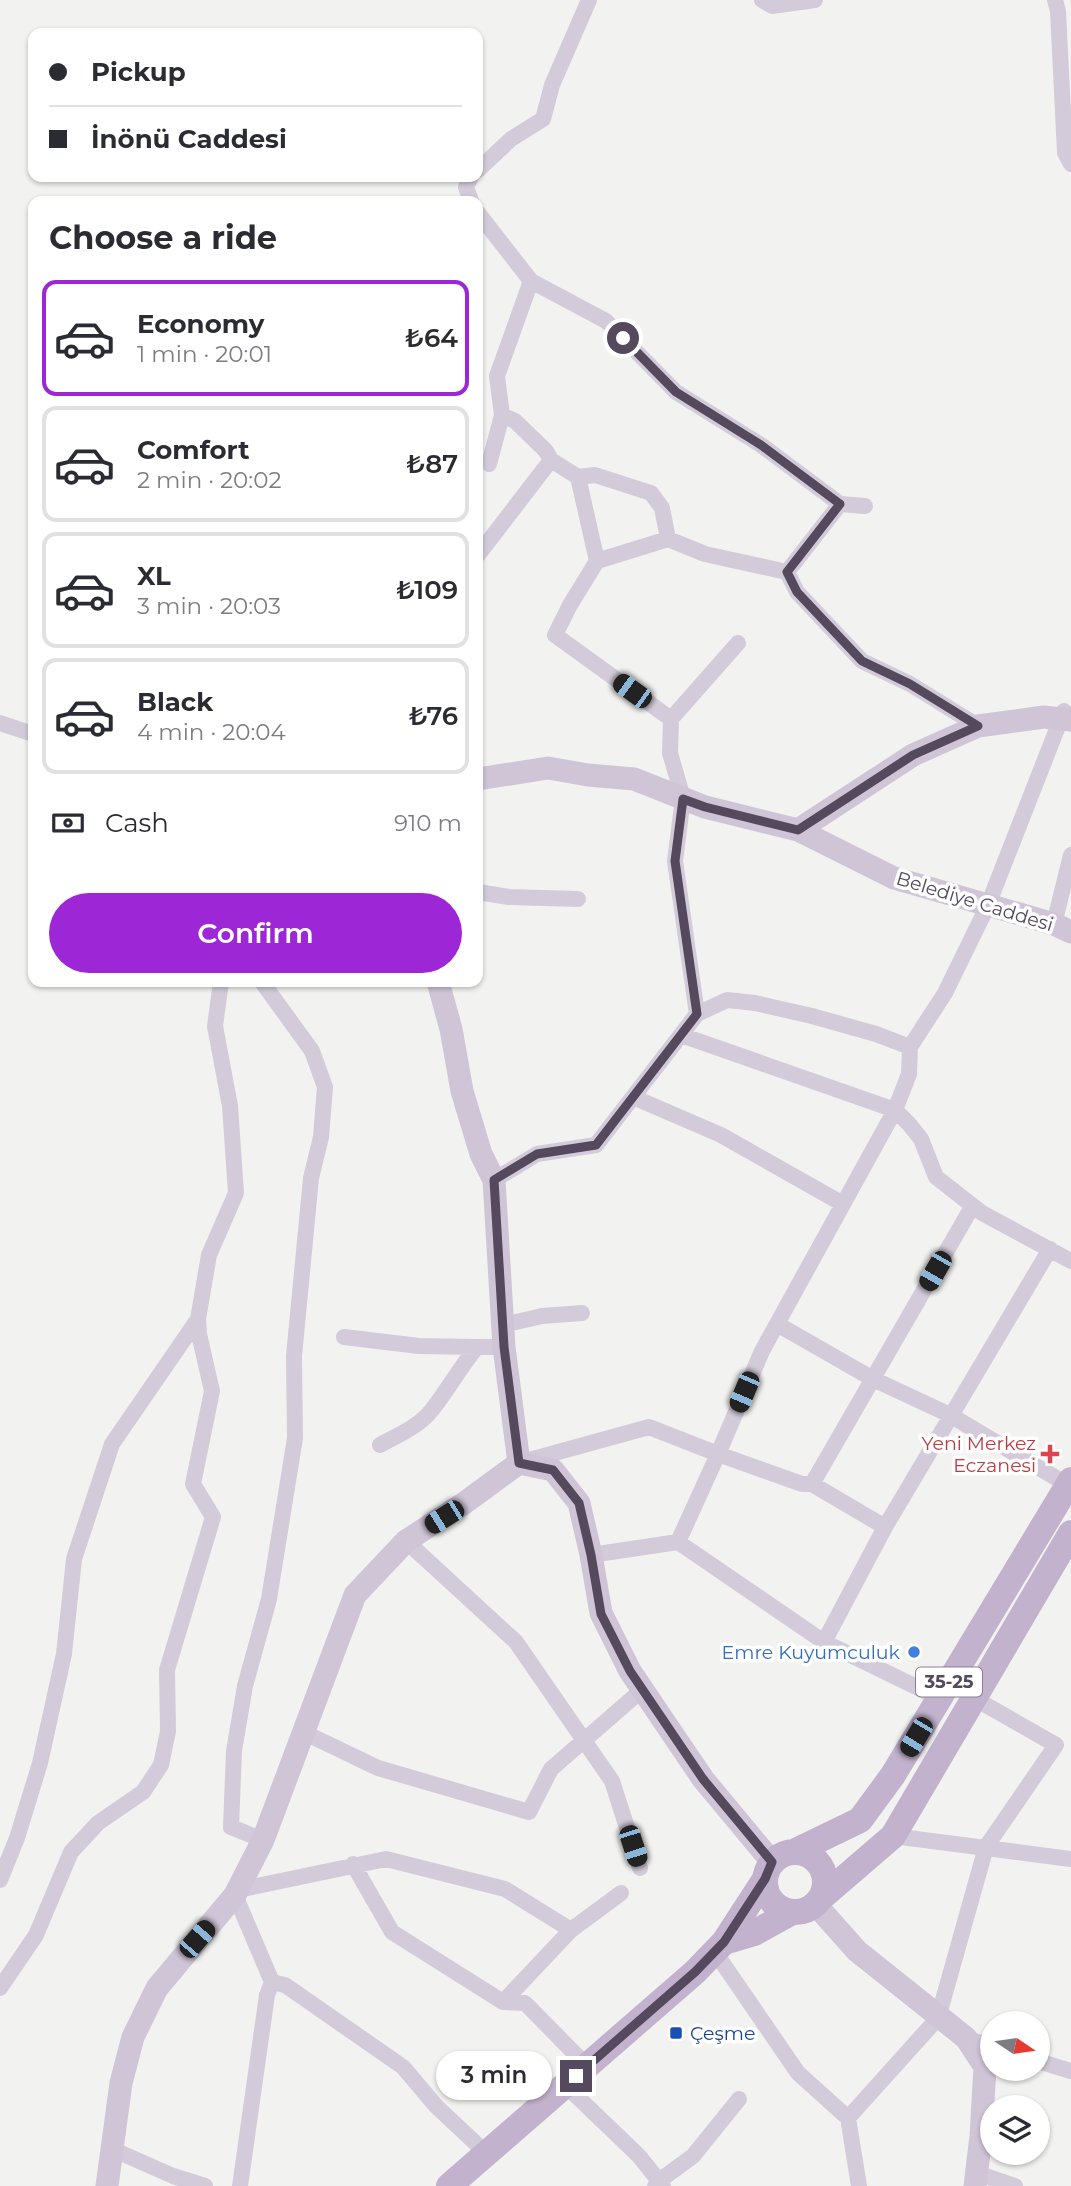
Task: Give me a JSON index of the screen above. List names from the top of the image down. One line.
{"streets":{"main road":["Belediye Caddesi","35-25"]},"places":{"health":["Yeni Merkez Eczanesi"],"other":["Emre Kuyumculuk"],"transit":["Çeşme"]},"north":"right","page":{"banner":["Pickup","İnönü Caddesi"],"heading":"Choose a ride","list":[{"name":"Economy","note":"1 min · 20:01","value":"₺64"},{"name":"Comfort","note":"2 min · 20:02","value":"₺87"},{"name":"XL","note":"3 min · 20:03","value":"₺109"},{"name":"Black","note":"4 min · 20:04","value":"₺76"}],"pay":["Cash","910 m"],"buttons":"Confirm","bubble":"3 min"}}
